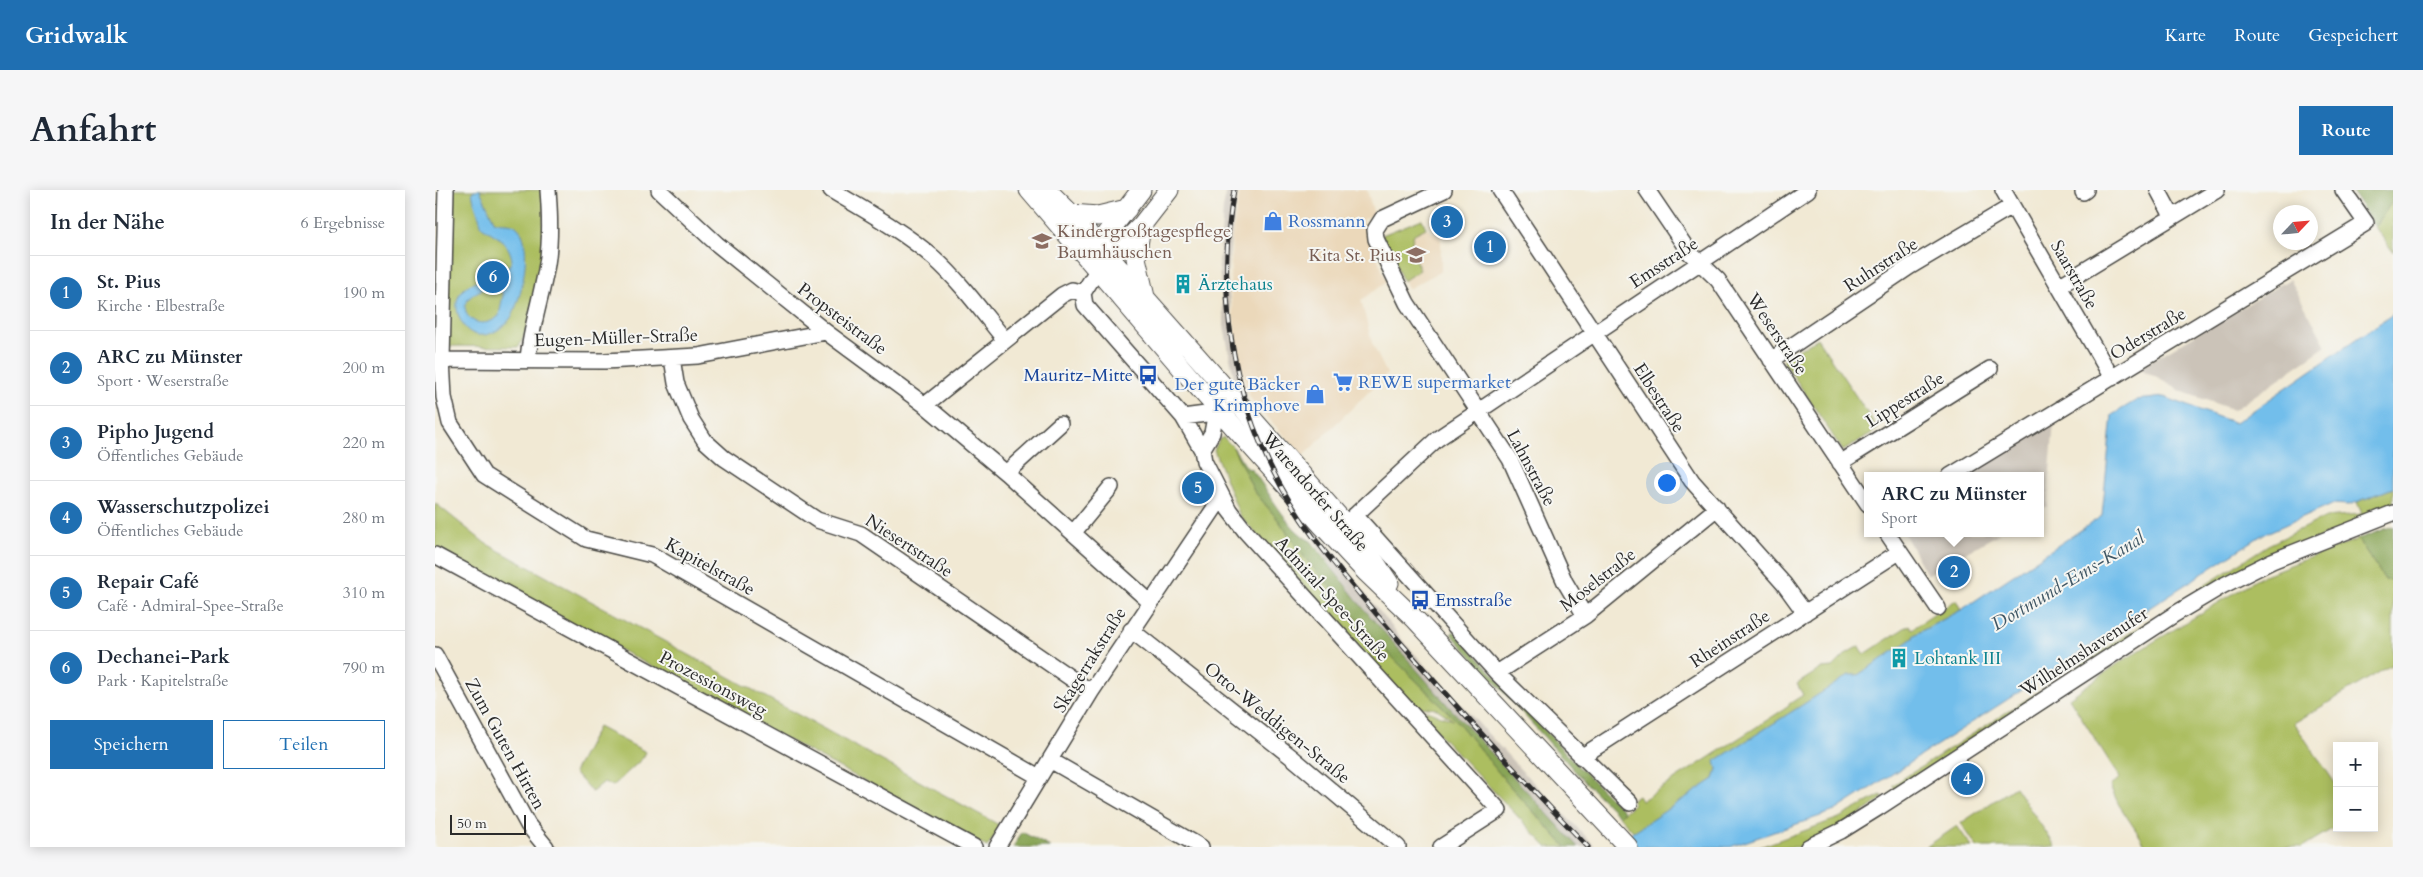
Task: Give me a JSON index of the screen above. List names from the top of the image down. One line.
{"streets":{"main road":["Warendorfer Straße"],"street":["Emsstraße","Ruhrstraße","Saarstraße","Propsteistraße","Weserstraße","Oderstraße","Eugen-Müller-Straße","Elbestraße","Lippestraße","Lahnstraße","Niesertstraße","Kapitelstraße","Moselstraße","Admiral-Spee-Straße","Rheinstraße","Wilhelmshavenufer","Skagerrakstraße","Prozessionsweg","Otto-Weddigen-Straße","Zum Guten Hirten"]},"crossings":[["Emsstraße","Weserstraße"],["Emsstraße","Elbestraße"],["Emsstraße","Lahnstraße"],["Emsstraße","Warendorfer Straße"],["Ruhrstraße","Saarstraße"],["Ruhrstraße","Weserstraße"],["Saarstraße","Oderstraße"],["Propsteistraße","Eugen-Müller-Straße"],["Propsteistraße","Skagerrakstraße"],["Weserstraße","Lippestraße"],["Eugen-Müller-Straße","Niesertstraße"],["Eugen-Müller-Straße","Kapitelstraße"],["Elbestraße","Moselstraße"],["Elbestraße","Rheinstraße"],["Lahnstraße","Moselstraße"],["Warendorfer Straße","Moselstraße"],["Warendorfer Straße","Rheinstraße"],["Niesertstraße","Skagerrakstraße"],["Kapitelstraße","Skagerrakstraße"],["Admiral-Spee-Straße","Skagerrakstraße"],["Skagerrakstraße","Otto-Weddigen-Straße"]],"water":["Dortmund-Ems-Kanal"],"places":{"shop":["Rossmann","Der gute Bäcker Krimphove"],"school or university":["Kindergroßtagespflege Baumhäuschen","Kita St. Pius"],"building":["Ärztehaus","Lohtank III"],"bus stop":["Mauritz-Mitte","Emsstraße"],"supermarket":["REWE supermarket"]},"scale_bar":"50 m","north":"top right","page":{"header":"Gridwalk","nav":["Karte","Route","Gespeichert"],"title":"Anfahrt","buttons":["Route",["Speichern","Teilen"]],"heading":["In der Nähe","6 Ergebnisse"],"pins":["3","1","6","5","2","4"],"list":[{"mark":"1","name":"St. Pius","note":"Kirche · Elbestraße","value":"190 m"},{"mark":"2","name":"ARC zu Münster","note":"Sport · Weserstraße","value":"200 m"},{"mark":"3","name":"Pipho Jugend","note":"Öffentliches Gebäude","value":"220 m"},{"mark":"4","name":"Wasserschutzpolizei","note":"Öffentliches Gebäude","value":"280 m"},{"mark":"5","name":"Repair Café","note":"Café · Admiral-Spee-Straße","value":"310 m"},{"mark":"6","name":"Dechanei-Park","note":"Park · Kapitelstraße","value":"790 m"}],"popup":["ARC zu Münster","Sport"],"map_buttons":["+","−"],"scale":"50 m"}}
